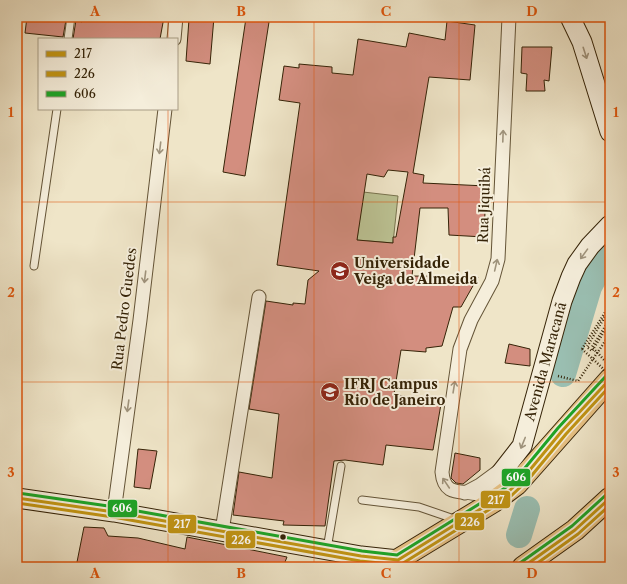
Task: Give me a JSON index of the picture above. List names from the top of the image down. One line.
{"streets":{"street":["Rua Jiquibá","Rua Pedro Guedes","Avenida Maracanã"]},"crossings":[["Rua Jiquibá","Avenida Maracanã"]],"one_way":["Rua Jiquibá","Avenida Maracanã"],"places":{"school or university":["Universidade Veiga de Almeida","IFRJ Campus Rio de Janeiro"]},"lines":["transit line 606","transit line 217","transit line 226"],"legend":["217","226","606"],"grid":{"columns":["A","B","C","D"],"rows":["1","2","3"]}}
